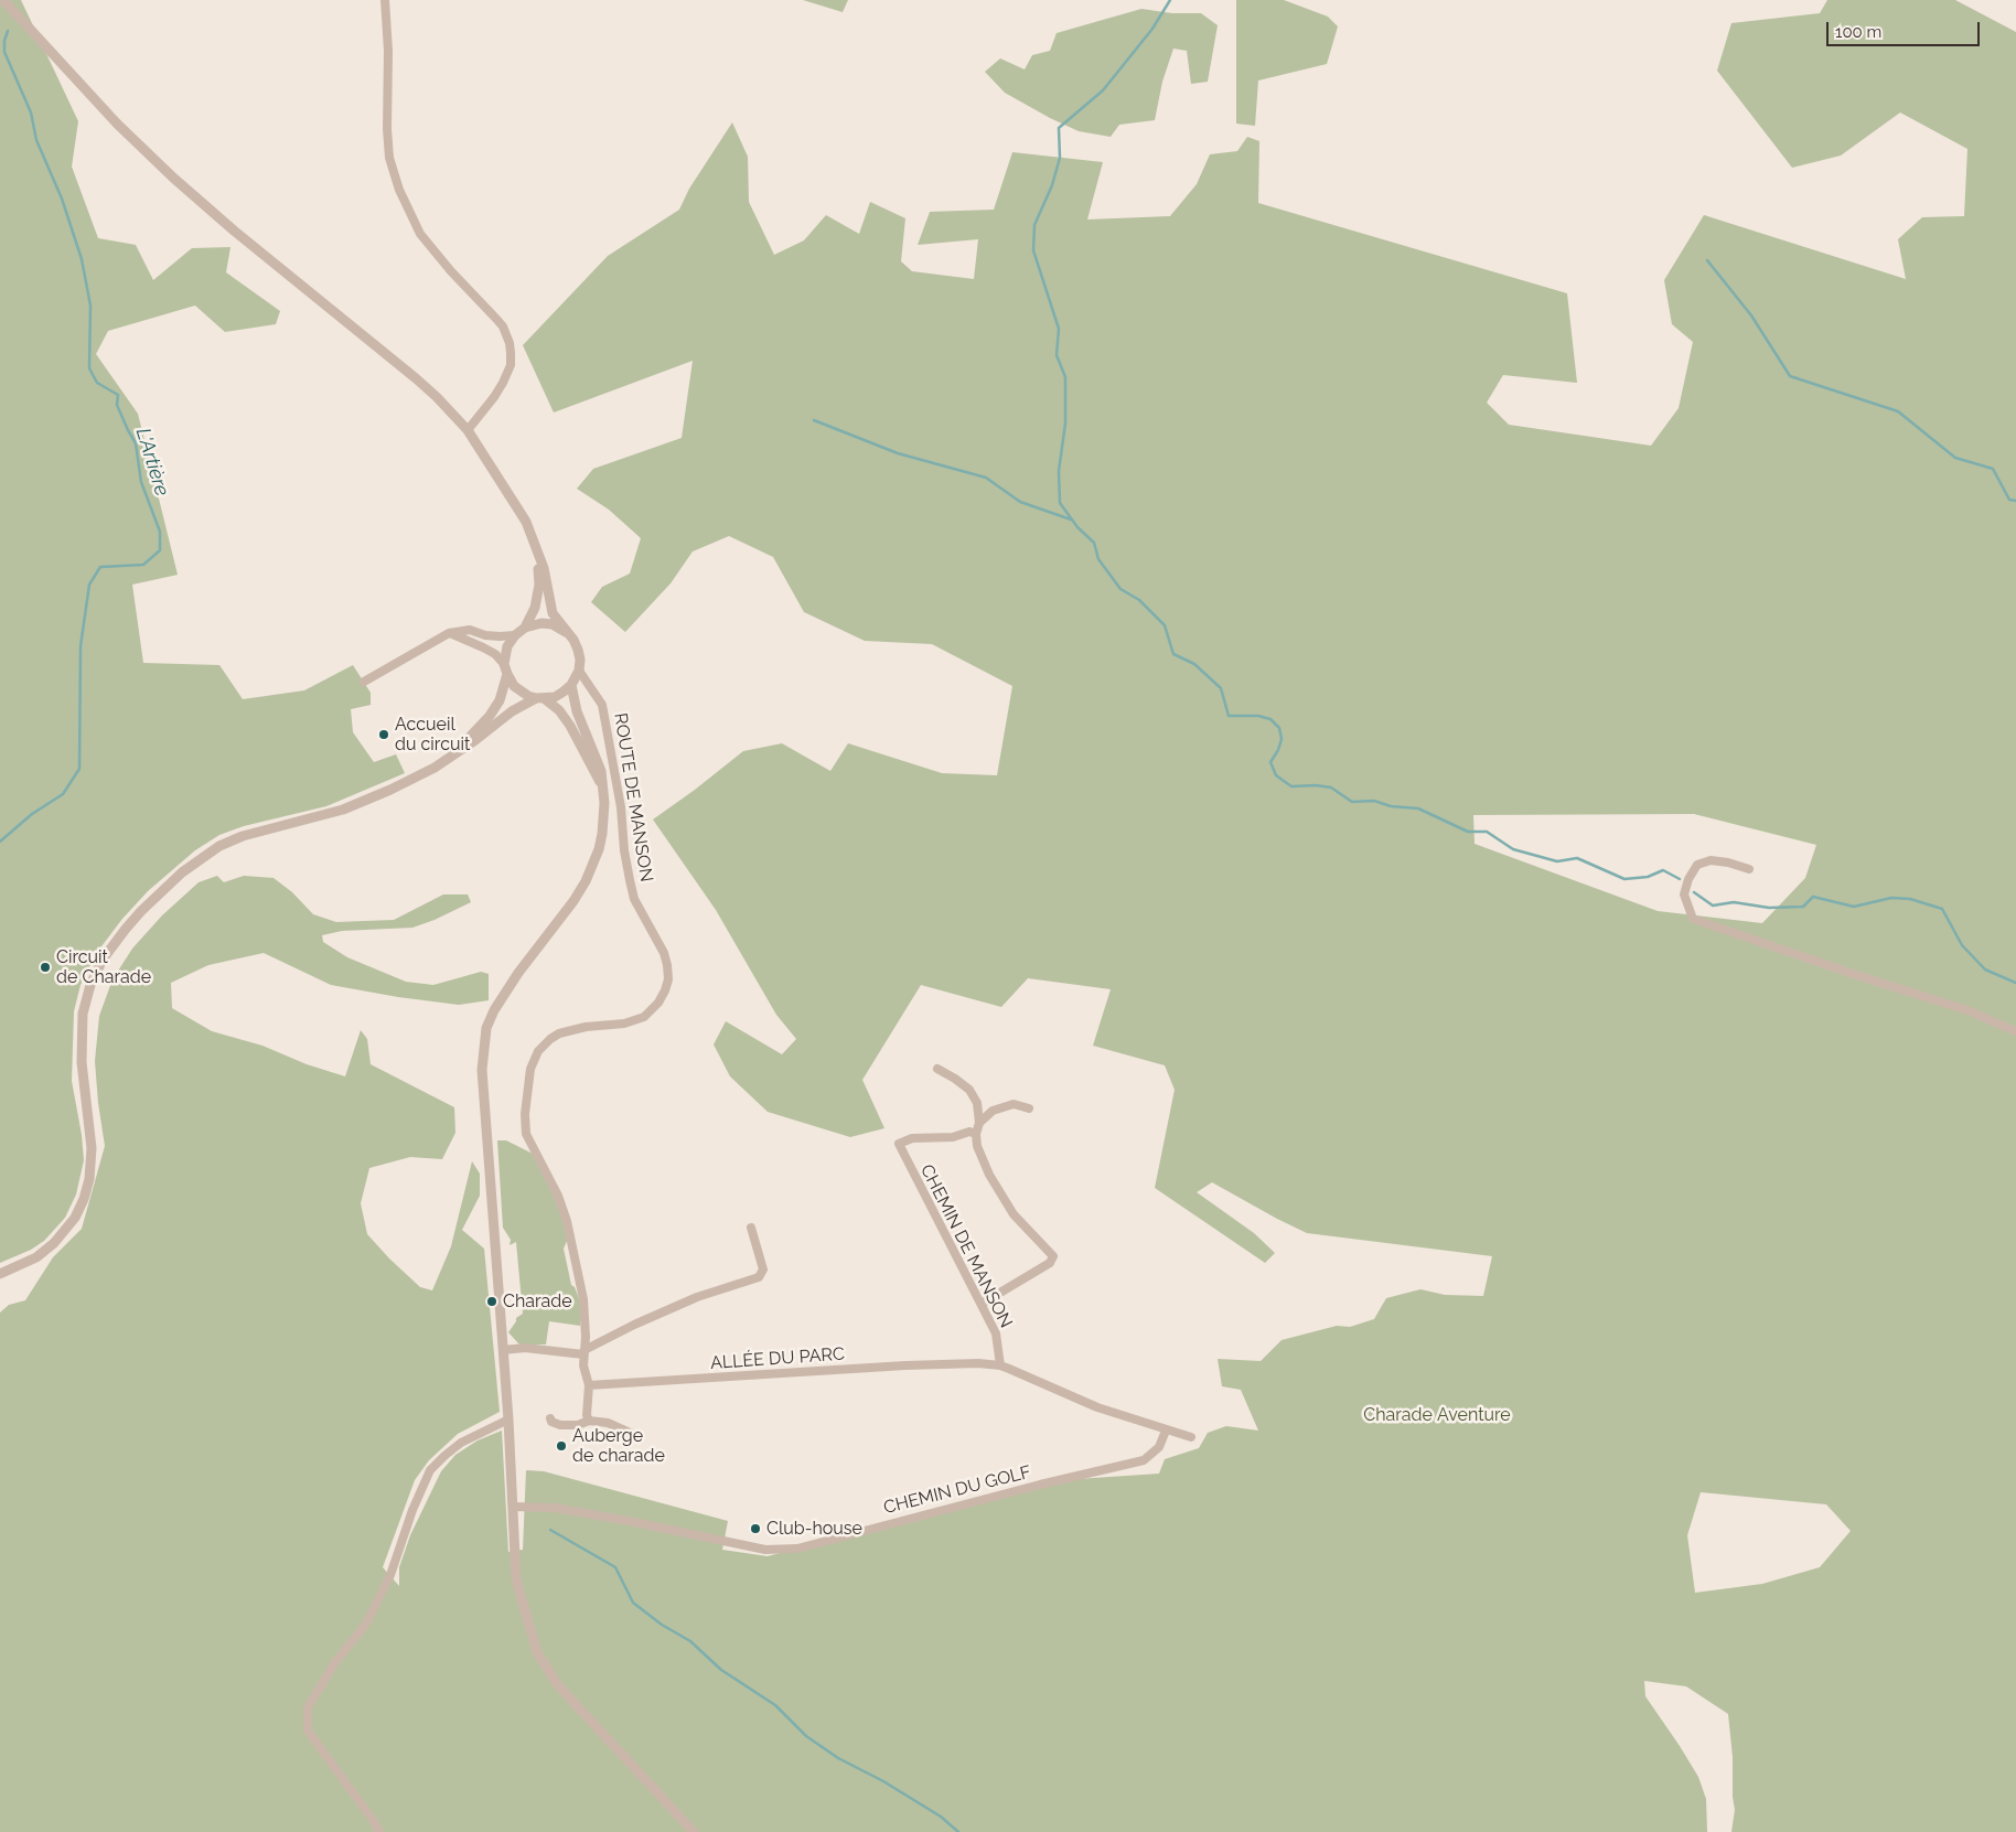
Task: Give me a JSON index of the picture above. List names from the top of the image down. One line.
{"streets":{"street":["ROUTE DE MANSON","CHEMIN DE MANSON","ALLÉE DU PARC","CHEMIN DU GOLF"]},"crossings":[["CHEMIN DE MANSON","ALLÉE DU PARC"],["ALLÉE DU PARC","CHEMIN DU GOLF"]],"water":["L'Artière"],"parks":["Charade Aventure"],"places":["Accueil du circuit","Circuit de Charade","Charade","Auberge de charade","Club-house"],"scale_bar":"100 m"}
